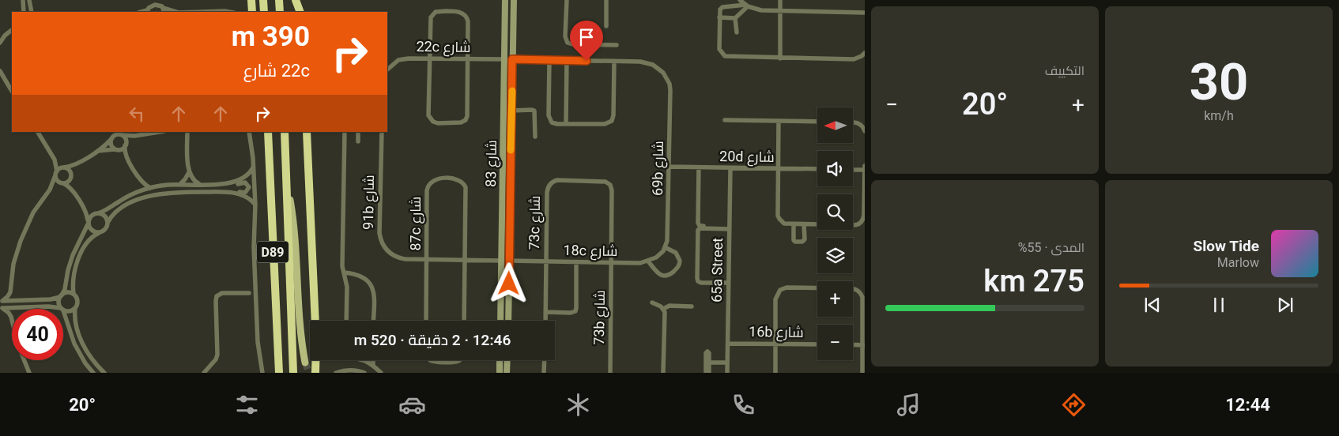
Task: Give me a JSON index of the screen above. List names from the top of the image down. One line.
{"streets":{"highway":["D89"],"street":["22c شارع","20d شارع","شارع 83","69b شارع","91b شارع","73c شارع","87c شارع","18c شارع","65a Street","73b شارع","16b شارع"]},"crossings":[["22c شارع","شارع 83"],["20d شارع","69b شارع"],["20d شارع","65a Street"],["شارع 83","18c شارع"],["91b شارع","87c شارع"],["73c شارع","18c شارع"],["73c شارع","73b شارع"],["18c شارع","73b شارع"],["65a Street","16b شارع"]],"north":"left","page":{"tile":[["30","km/h"],"التكييف",["المدى · 55%","275 km"]],"turn":["390 m","22c شارع"],"heat":["−","20°","+"],"map_buttons":["+","−"],"song":["Slow Tide","Marlow"],"limit":"40","trip":"12:46 · 2 دقيقة · 520 m","tabs":["12:44","20°"]}}
